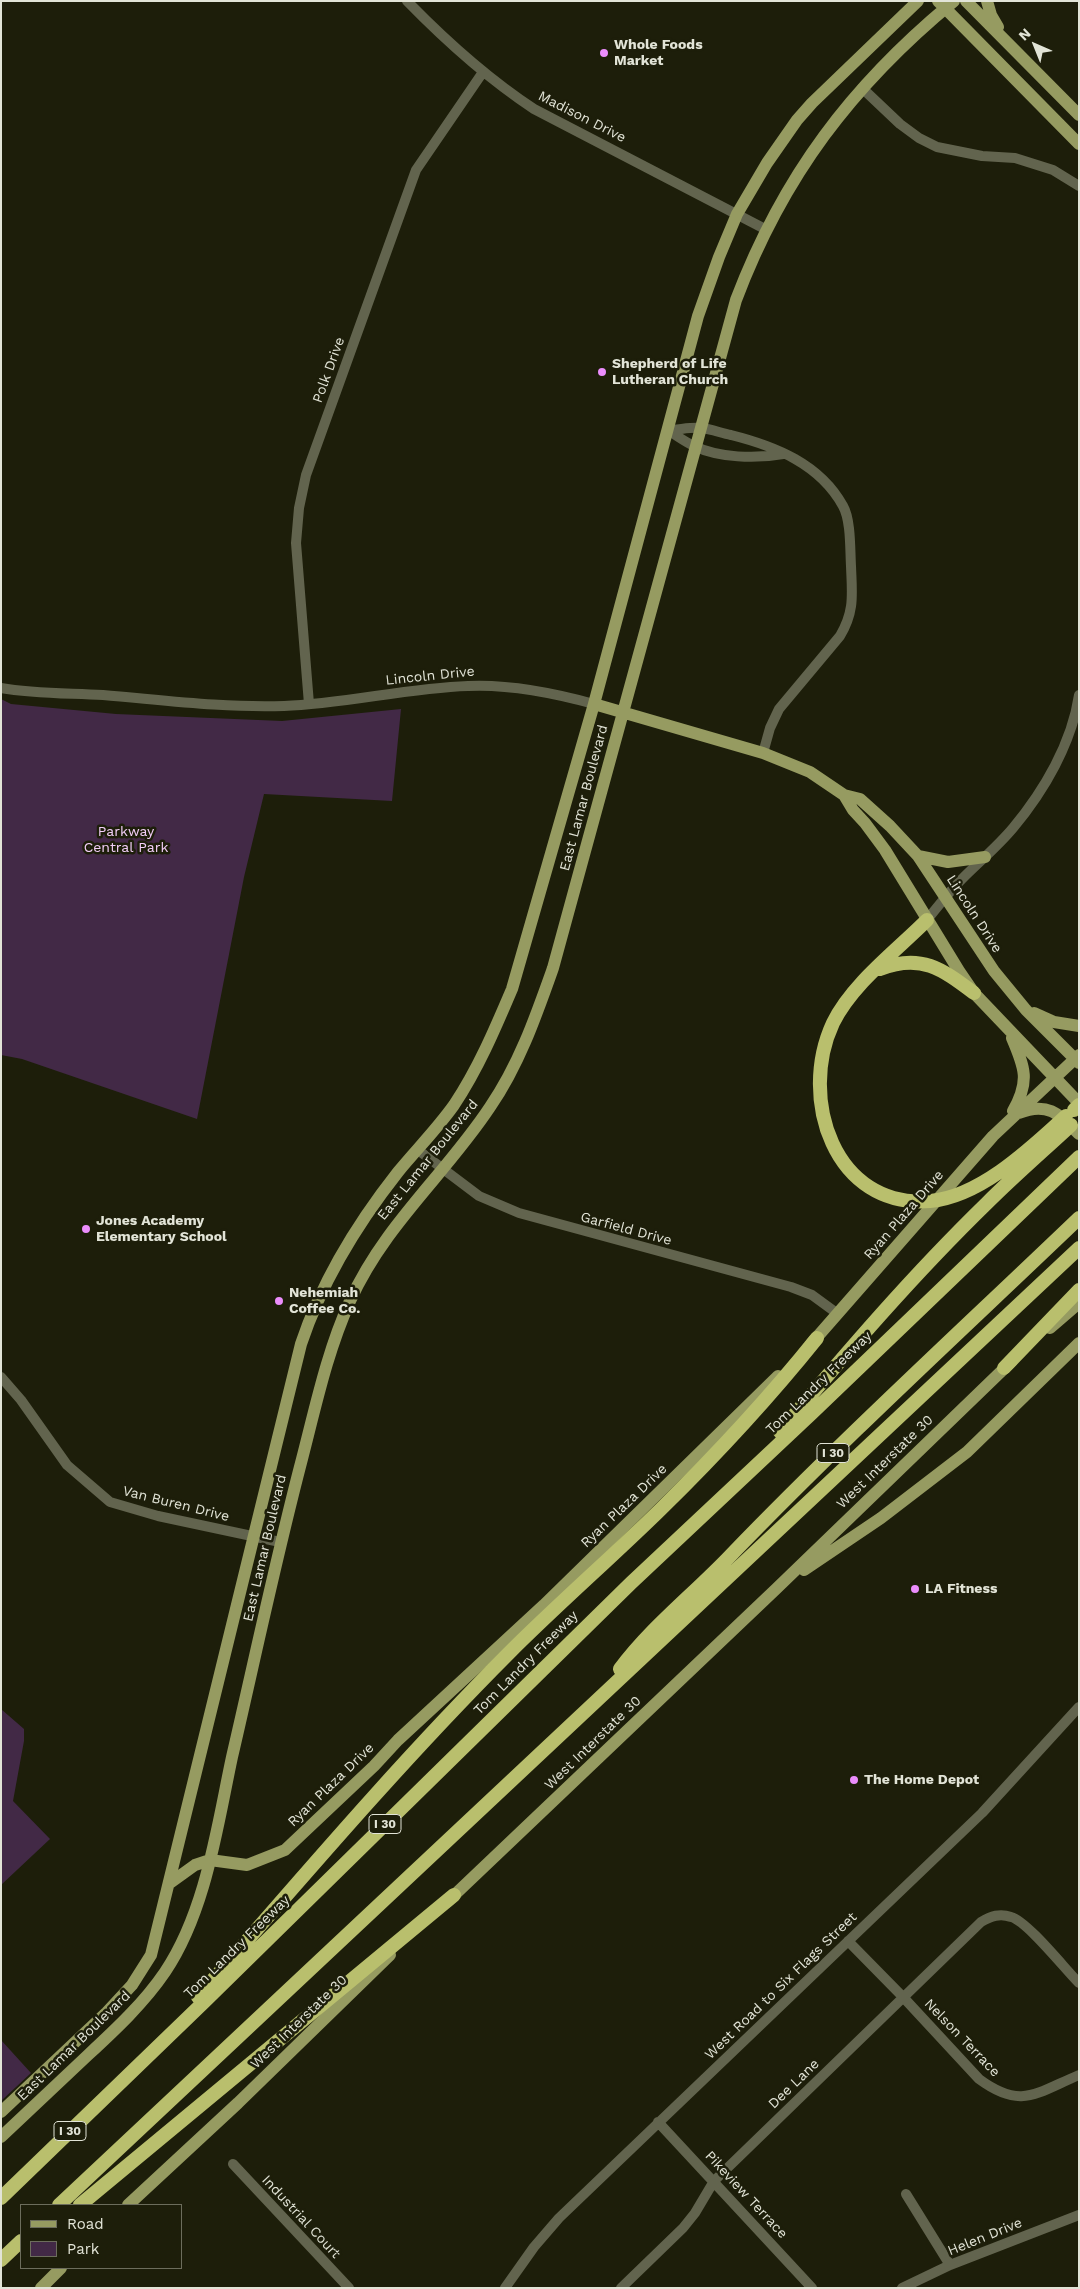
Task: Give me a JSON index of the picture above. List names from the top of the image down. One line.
{"streets":{"highway":["Tom Landry Freeway","I 30"],"main road":["Lincoln Drive","East Lamar Boulevard","Ryan Plaza Drive","West Interstate 30"],"street":["Madison Drive","Polk Drive","Garfield Drive","Van Buren Drive","West Road to Six Flags Street","Nelson Terrace","Dee Lane","Pikeview Terrace","Industrial Court","Helen Drive"]},"crossings":[["Madison Drive","Polk Drive"],["Madison Drive","East Lamar Boulevard"],["Polk Drive","Lincoln Drive"],["Lincoln Drive","East Lamar Boulevard"],["Lincoln Drive","Ryan Plaza Drive"],["East Lamar Boulevard","Ryan Plaza Drive"],["East Lamar Boulevard","Garfield Drive"],["East Lamar Boulevard","Van Buren Drive"],["Ryan Plaza Drive","Garfield Drive"],["West Road to Six Flags Street","Nelson Terrace"],["West Road to Six Flags Street","Pikeview Terrace"],["Nelson Terrace","Dee Lane"],["Dee Lane","Pikeview Terrace"]],"parks":["Parkway Central Park"],"places":["Whole Foods Market","Shepherd of Life Lutheran Church","Jones Academy Elementary School","Nehemiah Coffee Co.","LA Fitness","The Home Depot"],"legend":["Road","Park"],"north":"top left"}
